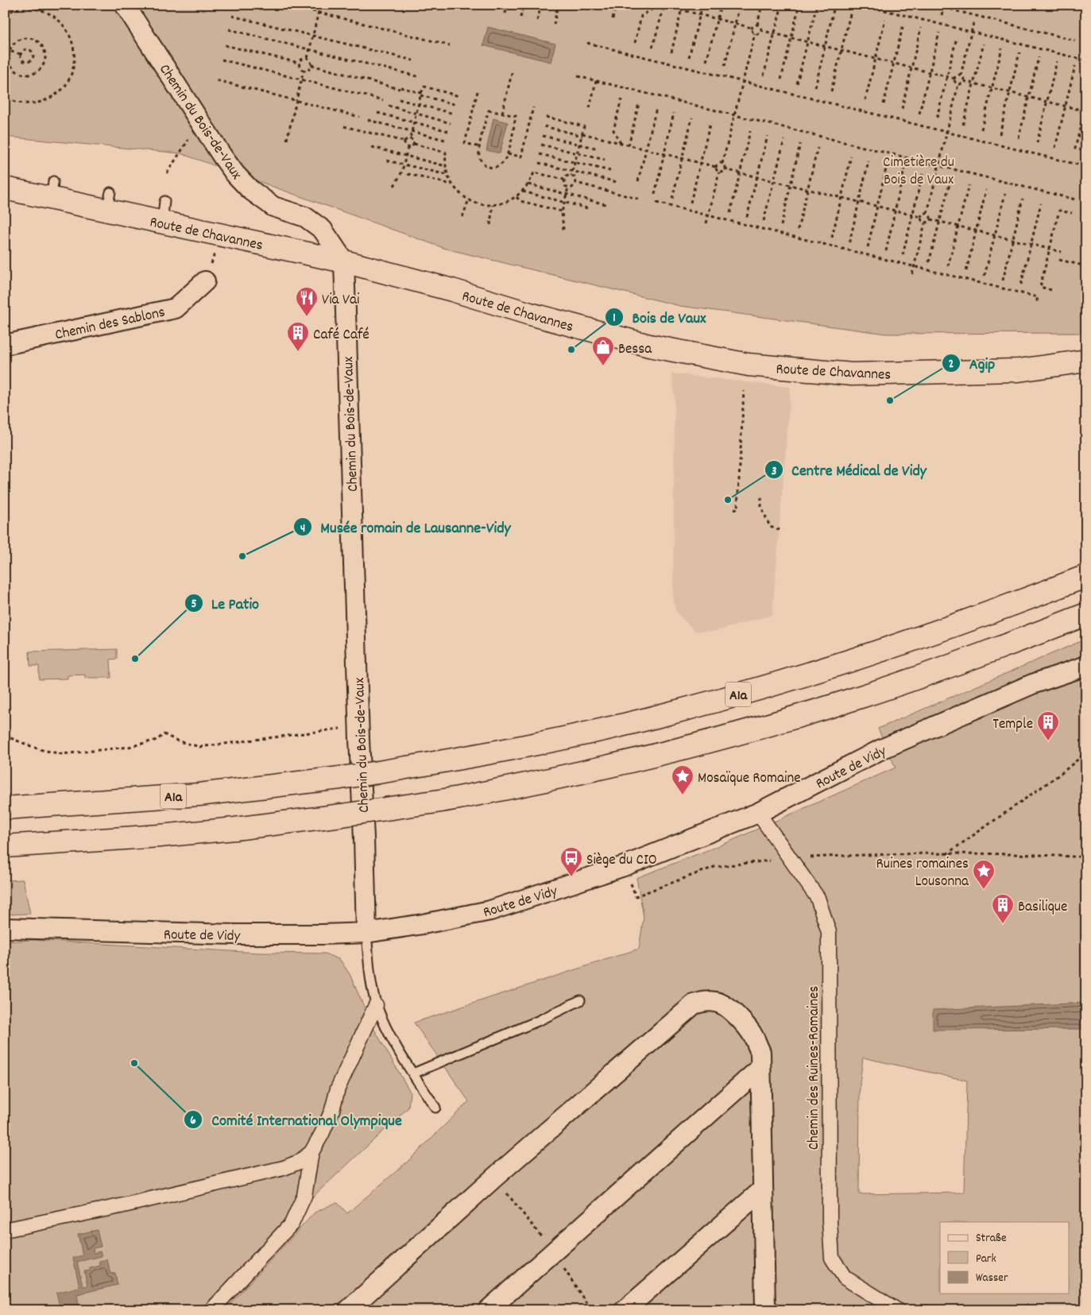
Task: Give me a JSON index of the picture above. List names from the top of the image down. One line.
{"streets":{"main road":["Route de Chavannes","A1a"],"street":["Chemin du Bois-de-Vaux","Chemin des Sablons","Route de Vidy","Chemin des Ruines-Romaines"]},"crossings":[["Chemin du Bois-de-Vaux","Route de Chavannes"],["Chemin du Bois-de-Vaux","Route de Vidy"],["Route de Vidy","Chemin des Ruines-Romaines"]],"parks":["Cimetière du Bois de Vaux"],"places":{"restaurant":["Via Vai"],"other":["Bois de Vaux","Agip","Centre Médical de Vidy","Musée romain de Lausanne-Vidy","Le Patio","Comité International Olympique"],"building":["Café Café","Temple","Basilique"],"shop":["Bessa"],"place":["Mosaïque Romaine","Ruines romaines Lousonna"],"bus stop":["Siège du CIO"]},"legend":["Straße","Park","Wasser"]}
